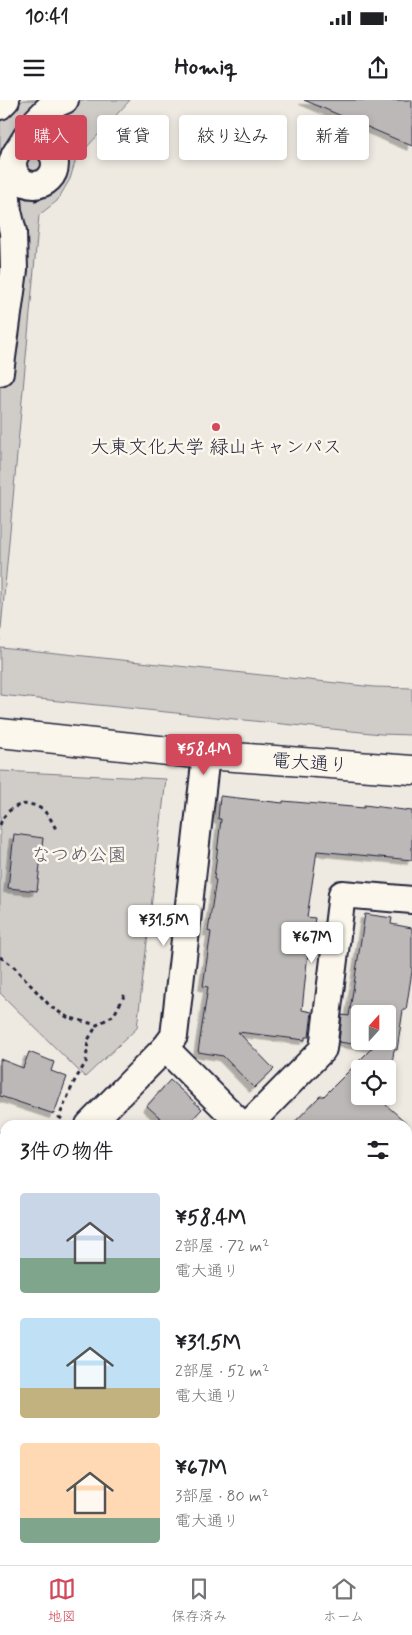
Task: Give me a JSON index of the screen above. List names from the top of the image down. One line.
{"streets":{"main road":["電大通り"]},"parks":["なつめ公園"],"places":["大東文化大学 緑山キャンパス"],"north":"top","page":{"status":"10:41","header":"Homiq","chip":["購入","賃貸","絞り込み","新着"],"price":["¥58.4M","¥31.5M","¥67M"],"heading":"3件の物件","list":[{"name":"¥58.4M","note":"2部屋 · 72 m² · 電大通り"},{"name":"¥31.5M","note":"2部屋 · 52 m² · 電大通り"},{"name":"¥67M","note":"3部屋 · 80 m² · 電大通り"}],"tabs":["地図","保存済み","ホーム"]}}
